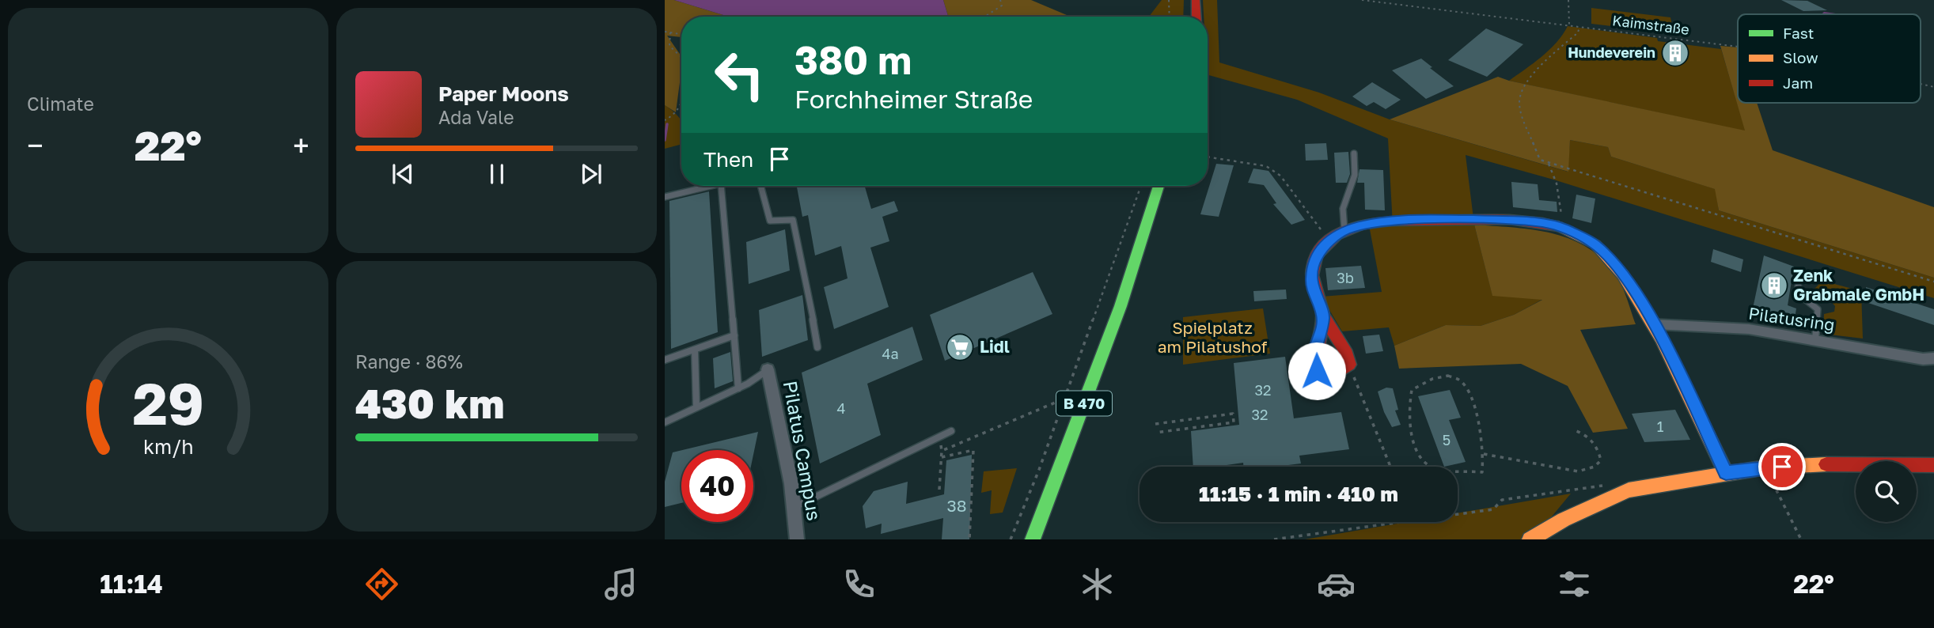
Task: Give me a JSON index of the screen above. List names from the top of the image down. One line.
{"streets":{"street":["Pilatusring","B 470","Pilatus Campus"],"path":["Kaimstraße"]},"parks":["Spielplatz am Pilatushof"],"places":{"building":["Hundeverein","Zenk Grabmale GmbH"],"supermarket":["Lidl"]},"house_numbers":["3b","4a","32","4","32","1","5","38"],"legend":["Fast","Slow","Jam"],"page":{"tile":["Climate",["Range · 86%","430 km"]],"turn":["380 m","Forchheimer Straße"],"song":["Paper Moons","Ada Vale"],"heat":["−","22°","+"],"then":"Then","limit":"40","trip":"11:15 · 1 min · 410 m","tabs":["11:14","22°"],"gauge":["29","km/h"]}}
